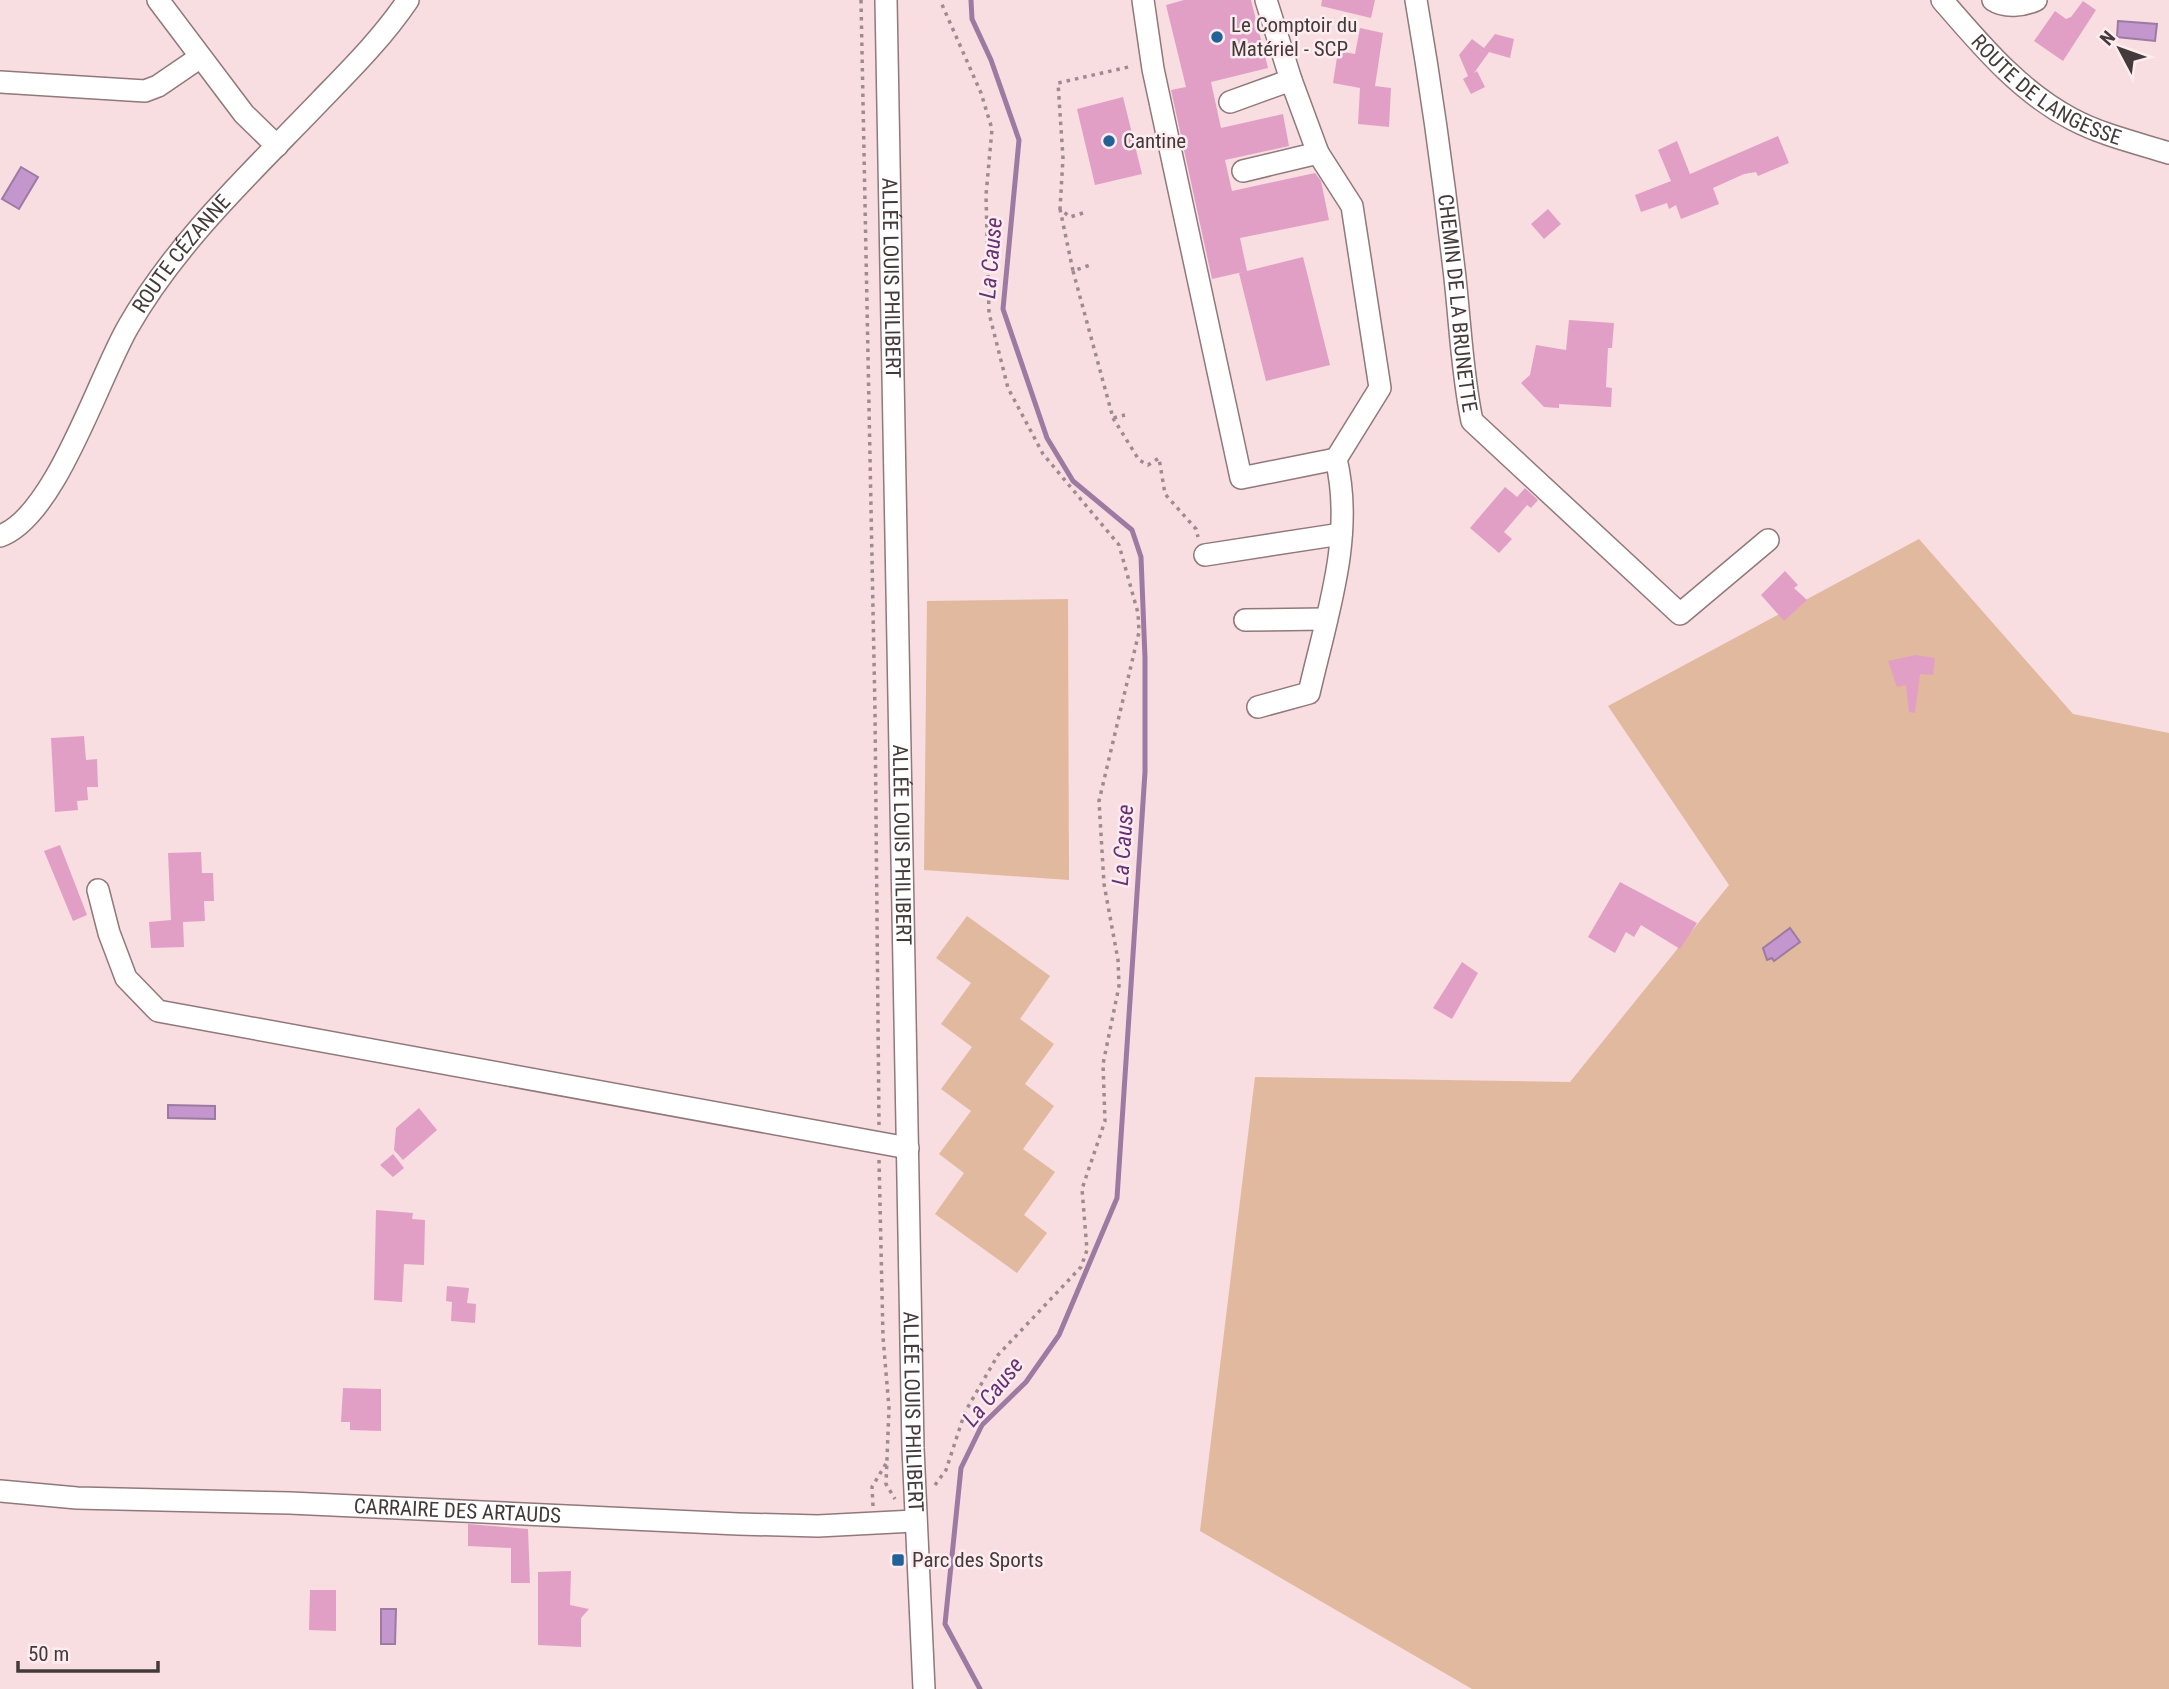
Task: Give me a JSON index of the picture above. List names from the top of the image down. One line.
{"streets":{"street":["ROUTE DE LANGESSE","ROUTE CÉZANNE","ALLÉE LOUIS PHILIBERT","CHEMIN DE LA BRUNETTE","CARRAIRE DES ARTAUDS"]},"crossings":[["ALLÉE LOUIS PHILIBERT","CARRAIRE DES ARTAUDS"]],"water":["La Cause"],"places":{"other":["Le Comptoir du Matériel - SCP","Cantine"],"transit":["Parc des Sports"]},"scale_bar":"50 m","north":"top left"}
